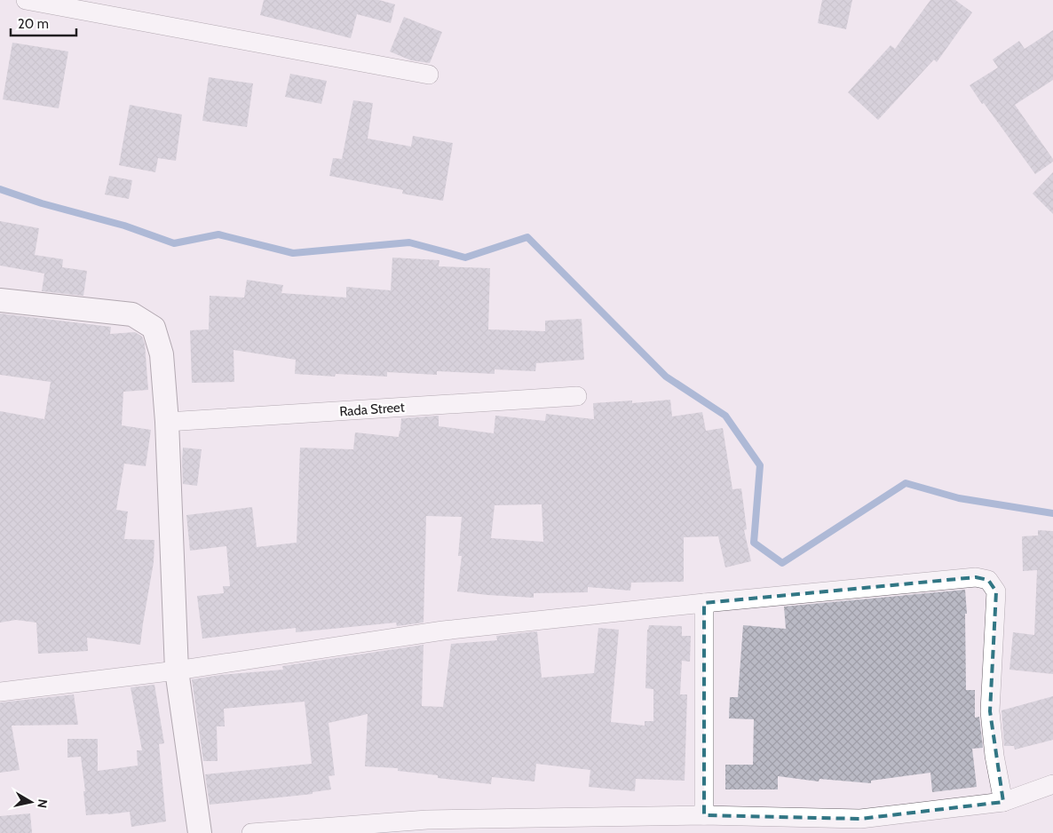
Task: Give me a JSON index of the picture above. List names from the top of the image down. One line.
{"streets":{"street":["Rada Street"]},"scale_bar":"20 m","north":"right"}
